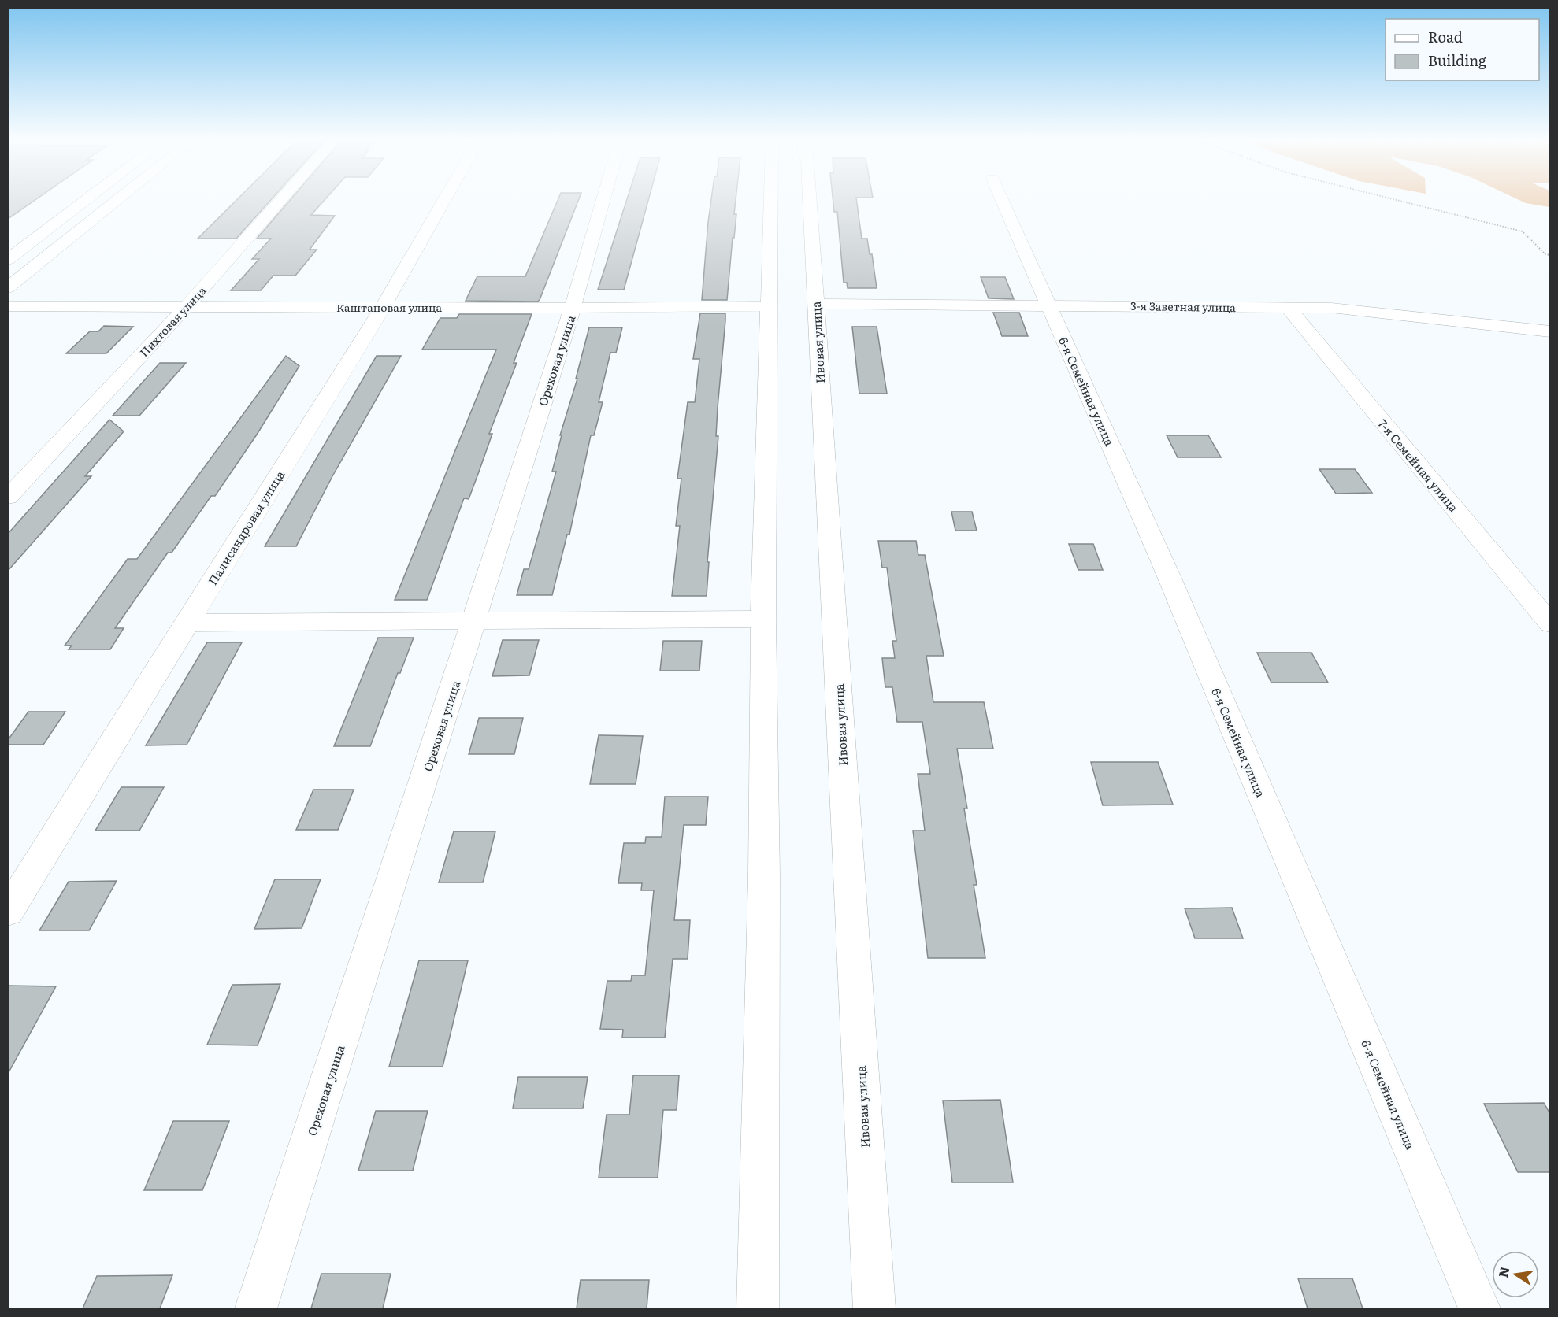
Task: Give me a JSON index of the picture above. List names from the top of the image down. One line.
{"streets":{"street":["3-я Заветная улица","Каштановая улица","Пихтовая улица","Ивовая улица","Ореховая улица","6-я Семейная улица","7-я Семейная улица","Палисандровая улица"]},"crossings":[["3-я Заветная улица","Ивовая улица"],["3-я Заветная улица","6-я Семейная улица"],["3-я Заветная улица","7-я Семейная улица"],["Каштановая улица","Пихтовая улица"],["Каштановая улица","Ореховая улица"],["Каштановая улица","Палисандровая улица"]],"legend":["Road","Building"],"north":"left"}
